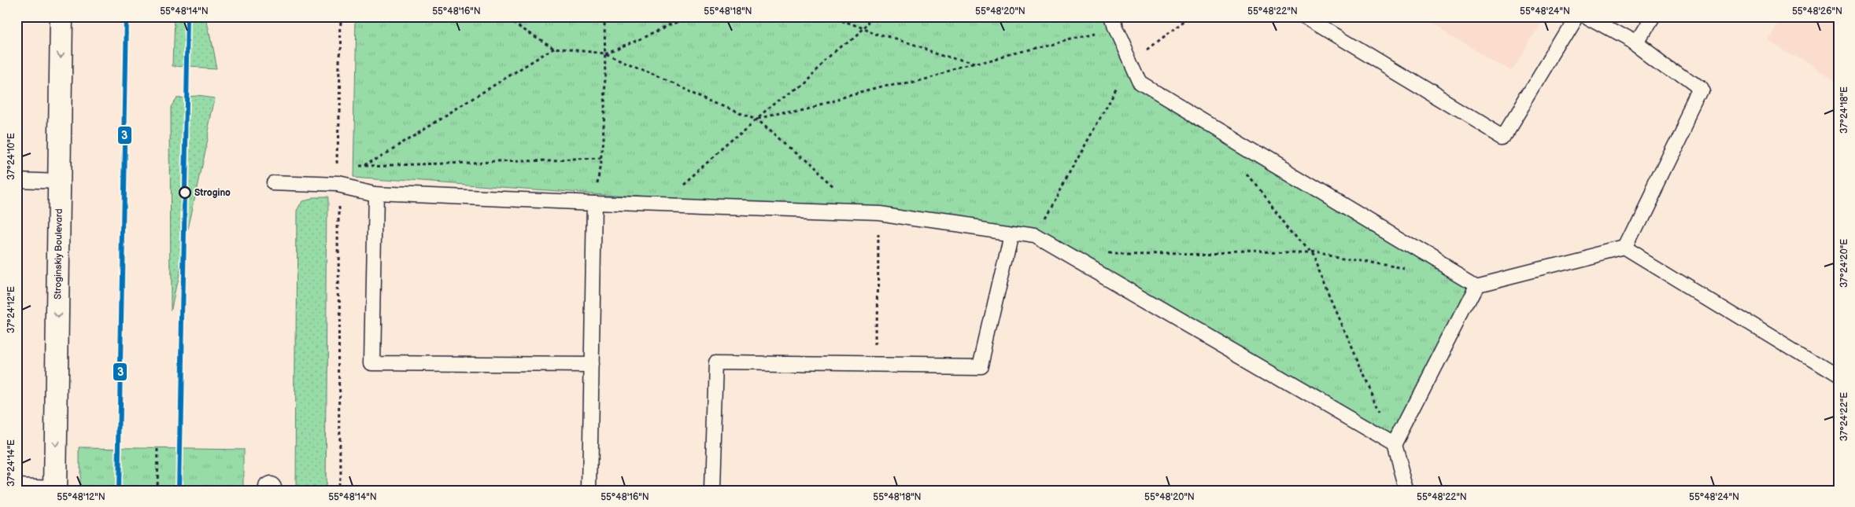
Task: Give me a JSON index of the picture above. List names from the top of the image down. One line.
{"streets":{"street":["Stroginskiy Boulevard"]},"one_way":["Stroginskiy Boulevard"],"places":["Strogino"],"lines":["transit line 3"],"coordinates":["55°48'14\"N","55°48'16\"N","55°48'18\"N","55°48'20\"N","55°48'22\"N","55°48'24\"N","55°48'26\"N","37°24'18\"E","37°24'10\"E","37°24'20\"E","37°24'12\"E","37°24'22\"E","37°24'14\"E","55°48'12\"N"]}
